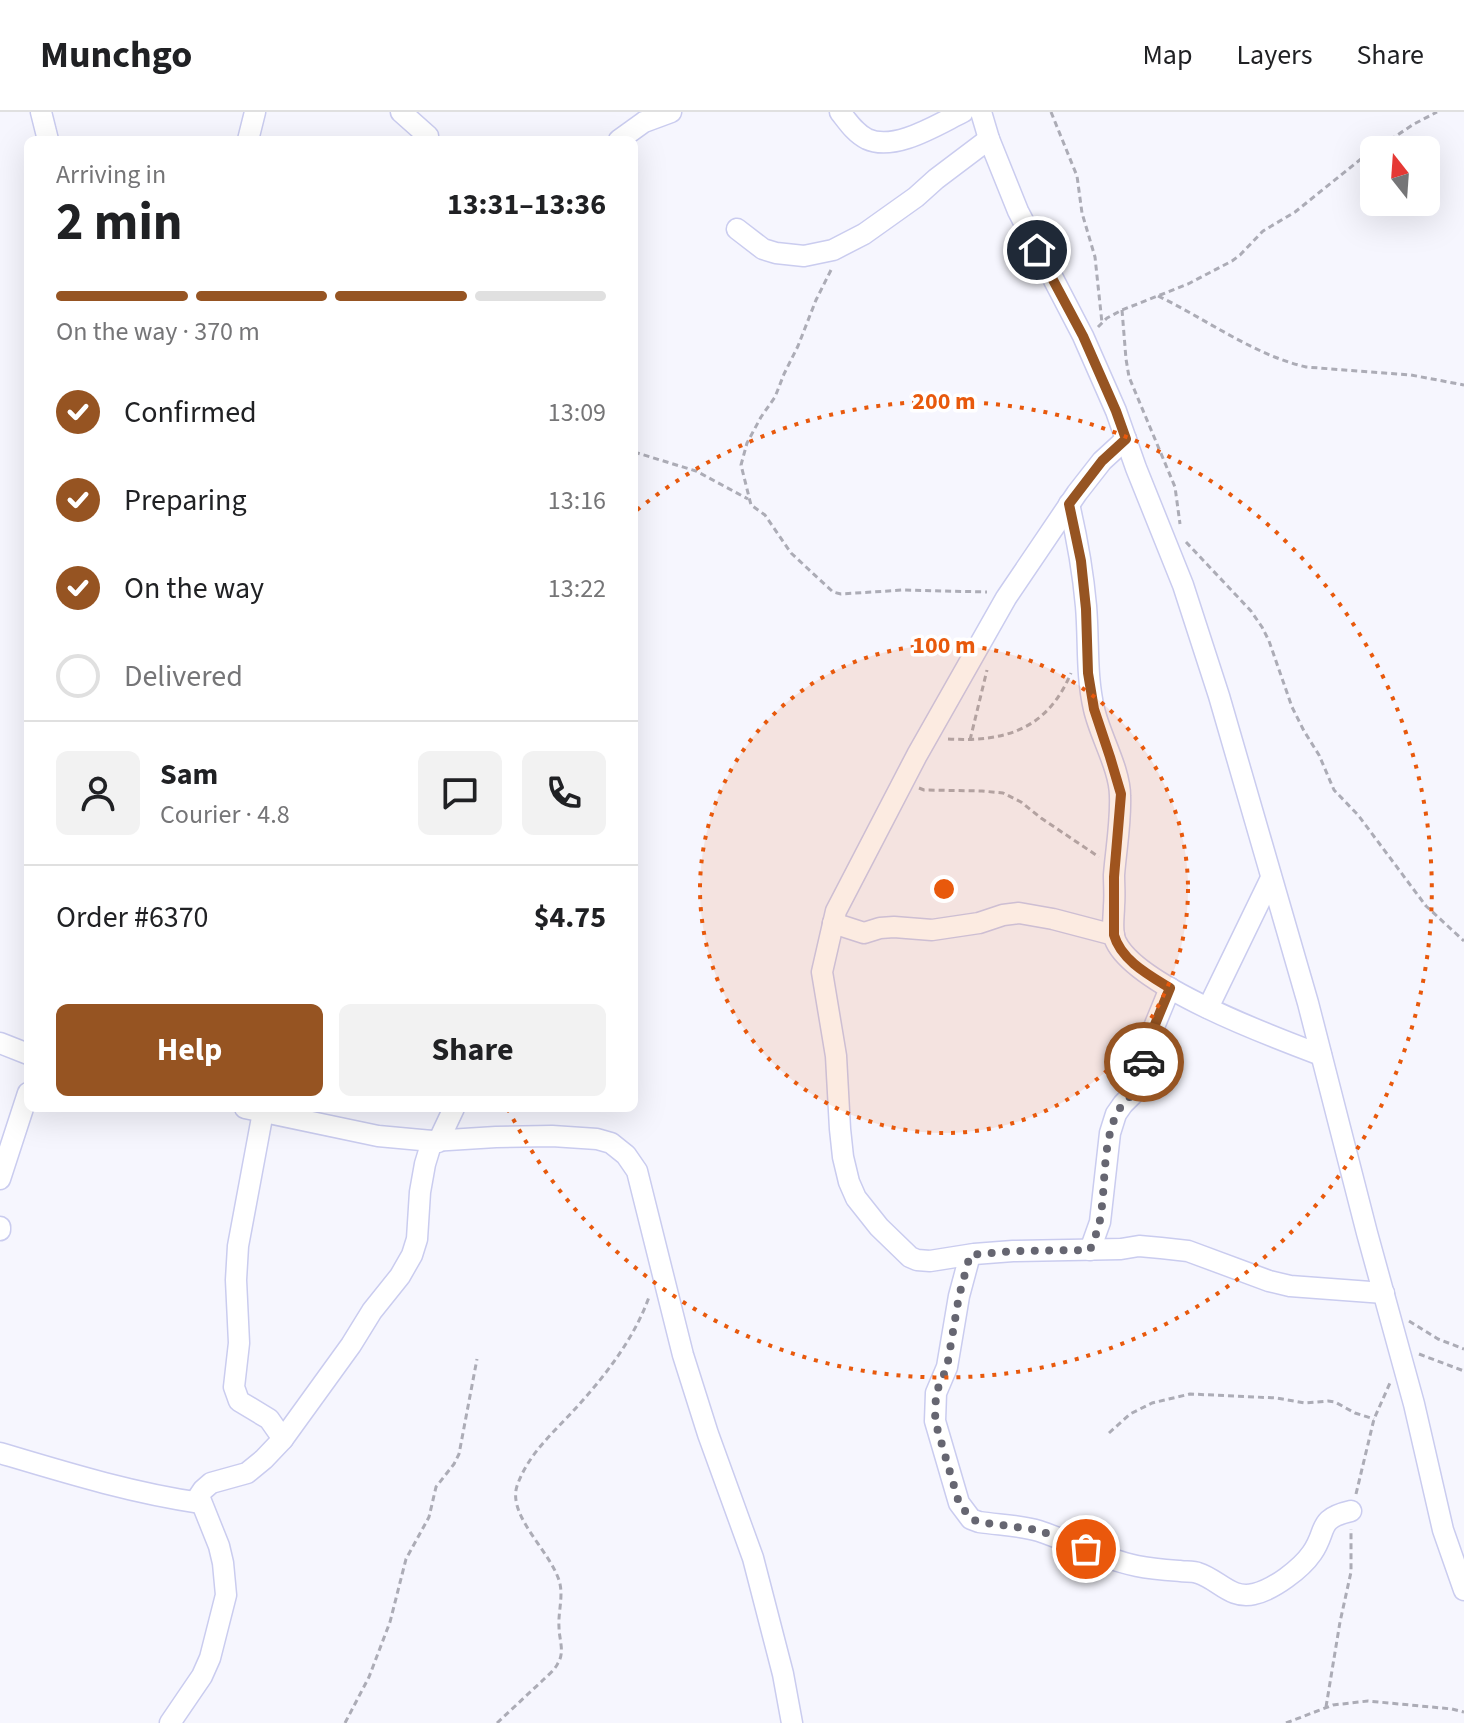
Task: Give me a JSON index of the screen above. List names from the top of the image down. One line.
{"north":"top","page":{"header":"Munchgo","nav":["Map","Layers","Share"],"heading":["2 min","Arriving in","13:31–13:36"],"panel":["Sam","Courier · 4.8","Order #6370","$4.75"],"bar":"On the way · 370 m","list":[["Confirmed","13:09"],["Preparing","13:16"],["On the way","13:22"],"Delivered"],"buttons":["Help","Share"]},"rings":["200 m","100 m"]}
